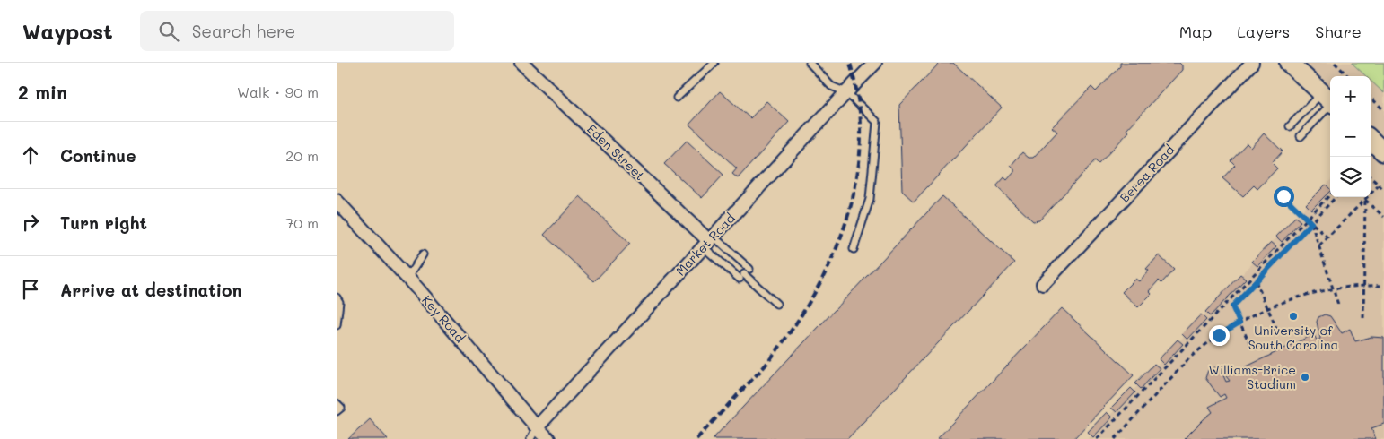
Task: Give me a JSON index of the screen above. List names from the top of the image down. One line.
{"streets":{"street":["Eden Street","Berea Road","Market Road","Key Road"]},"crossings":[["Eden Street","Market Road"],["Market Road","Key Road"]],"places":["University of South Carolina","Williams-Brice Stadium"],"page":{"header":"Waypost","search":"Search here","nav":["Map","Layers","Share"],"heading":["2 min","Walk · 90 m"],"map_buttons":["+","−"],"list":[["Continue","20 m"],["Turn right","70 m"],"Arrive at destination"]}}
